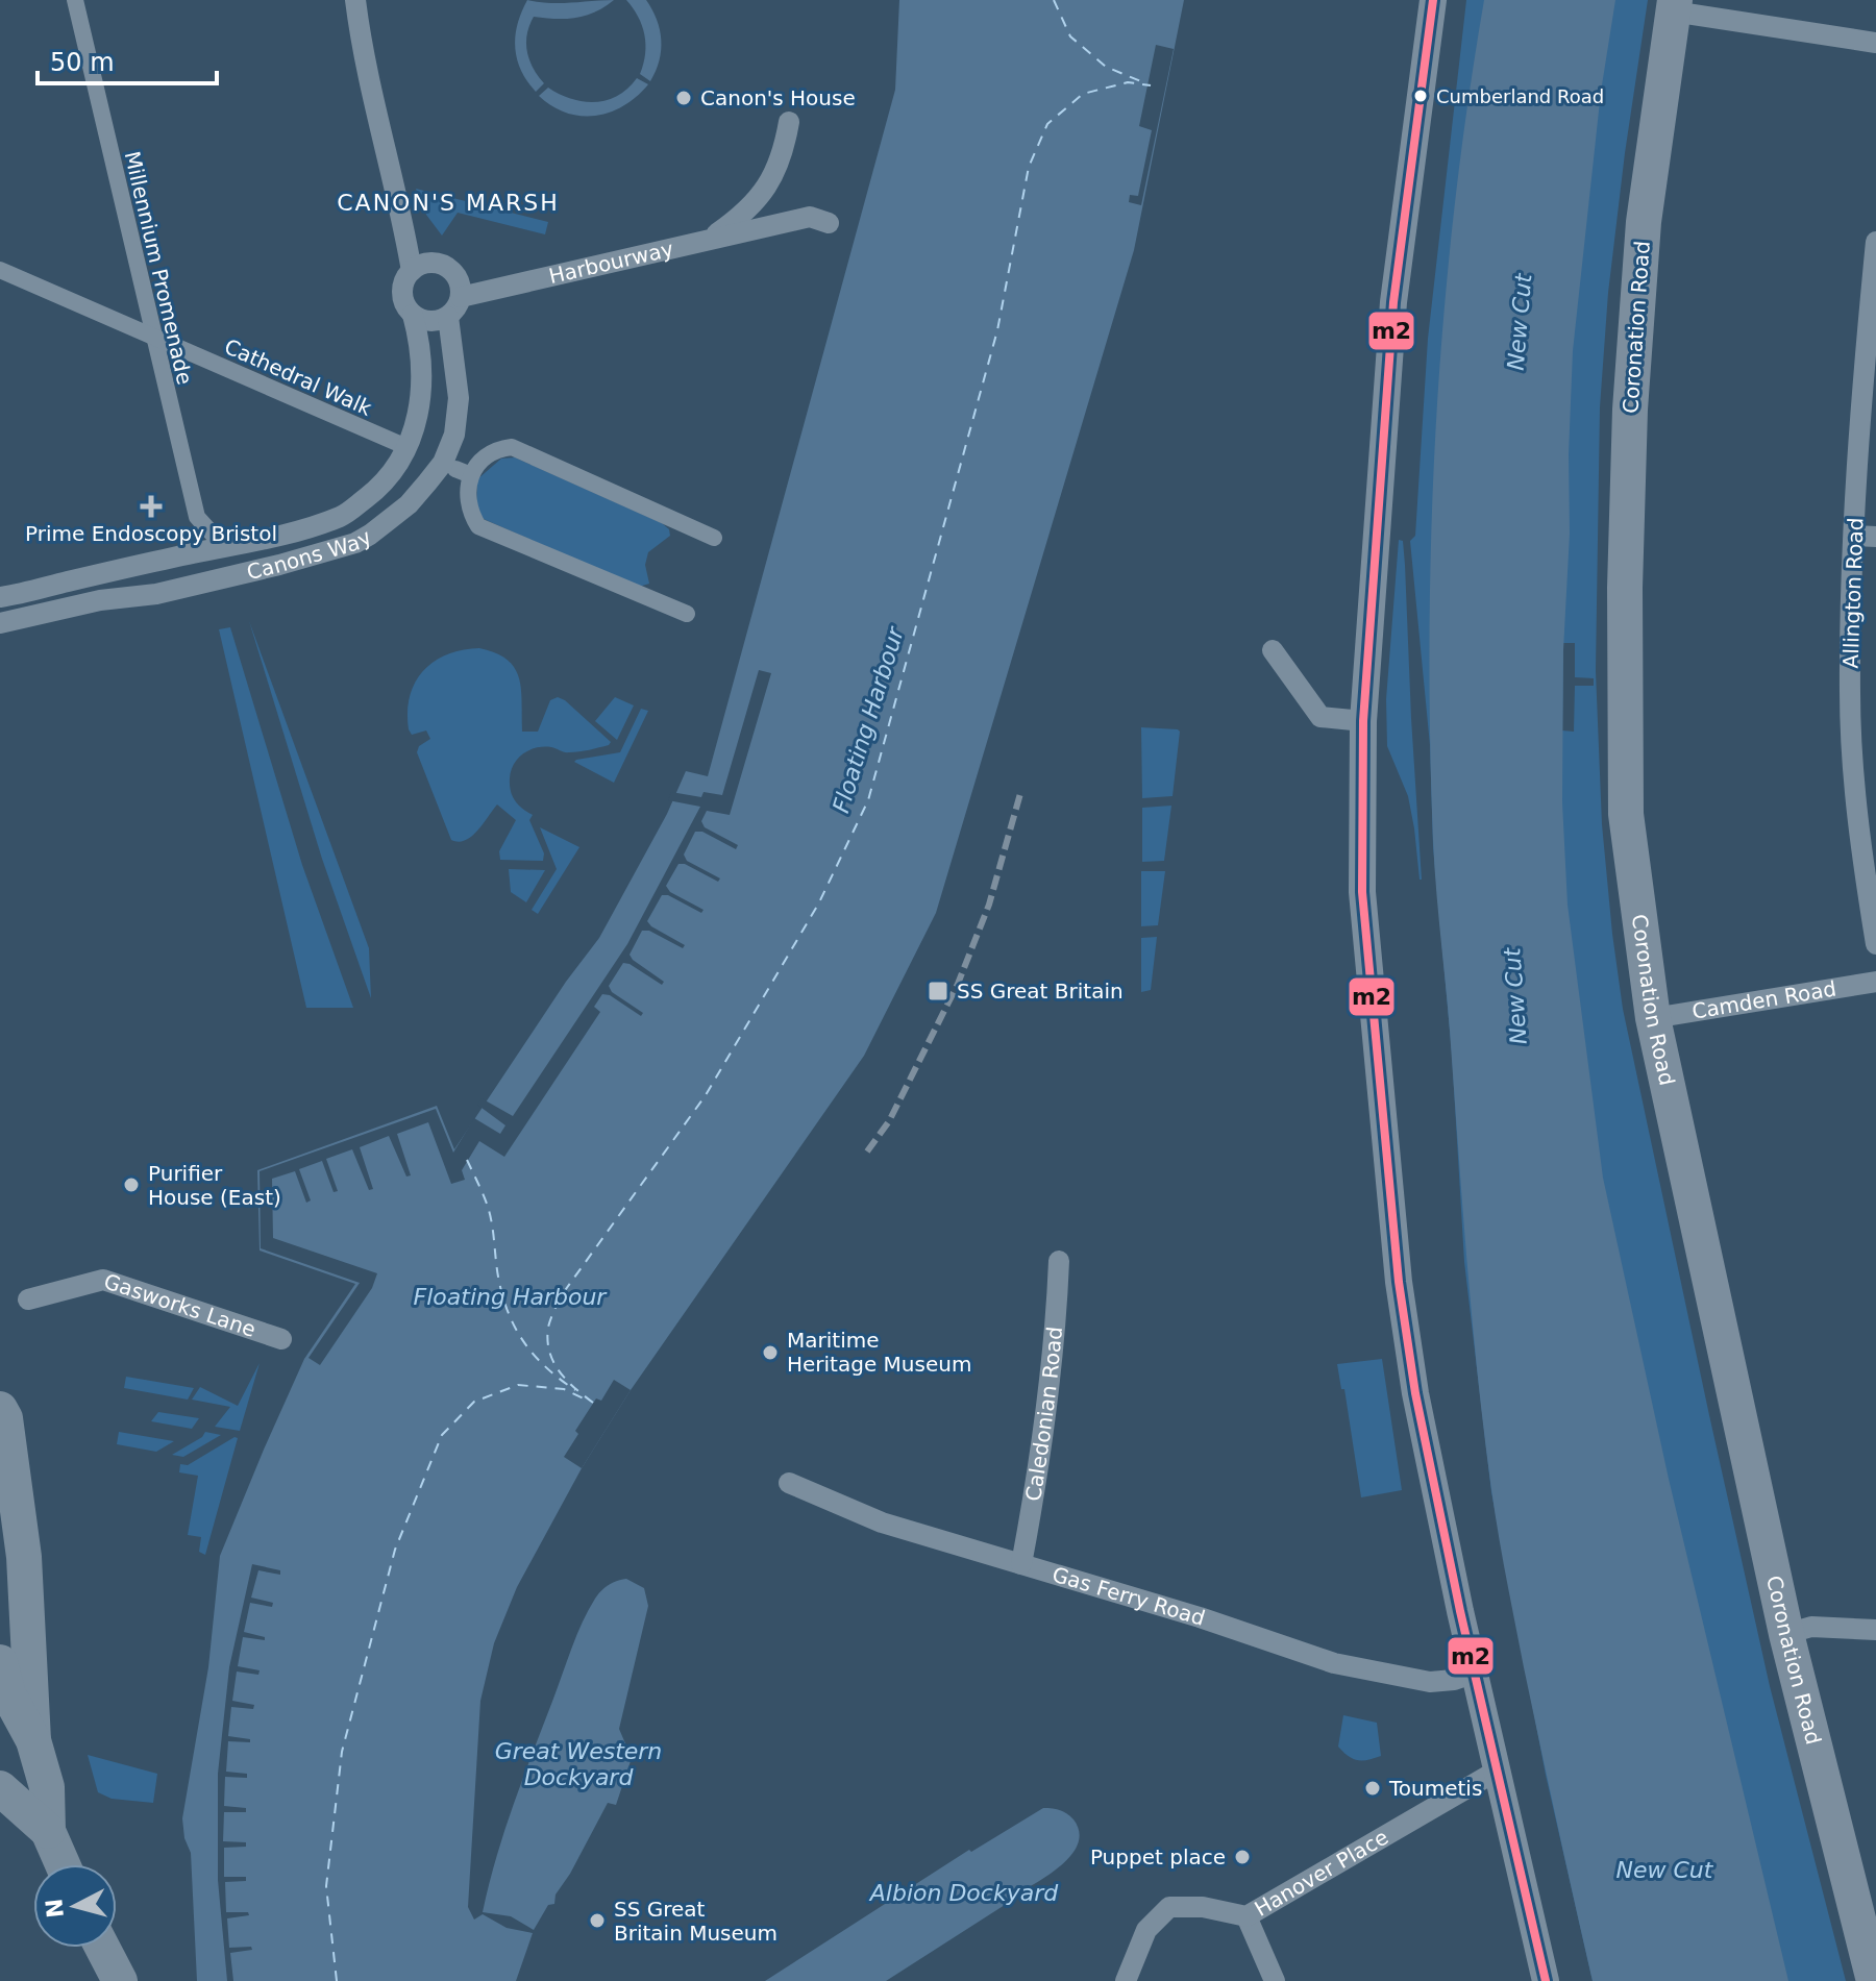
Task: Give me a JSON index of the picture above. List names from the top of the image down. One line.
{"streets":{"highway":["Coronation Road"],"street":["Harbourway","Millennium Promenade","Cathedral Walk","Canons Way","Allington Road","Camden Road","Gasworks Lane","Caledonian Road","Gas Ferry Road","Hanover Place"]},"crossings":[["Harbourway","Canons Way"],["Millennium Promenade","Cathedral Walk"],["Coronation Road","Camden Road"],["Caledonian Road","Gas Ferry Road"]],"districts":["CANON'S MARSH"],"water":["New Cut","Floating Harbour","Great Western Dockyard","Albion Dockyard"],"places":{"other":["Cumberland Road","Canon's House","Purifier House (East)","Maritime Heritage Museum","Toumetis","Puppet place","SS Great Britain Museum"],"health":["Prime Endoscopy Bristol"],"transit":["SS Great Britain"]},"lines":["transit line m2"],"scale_bar":"50 m","north":"left"}
